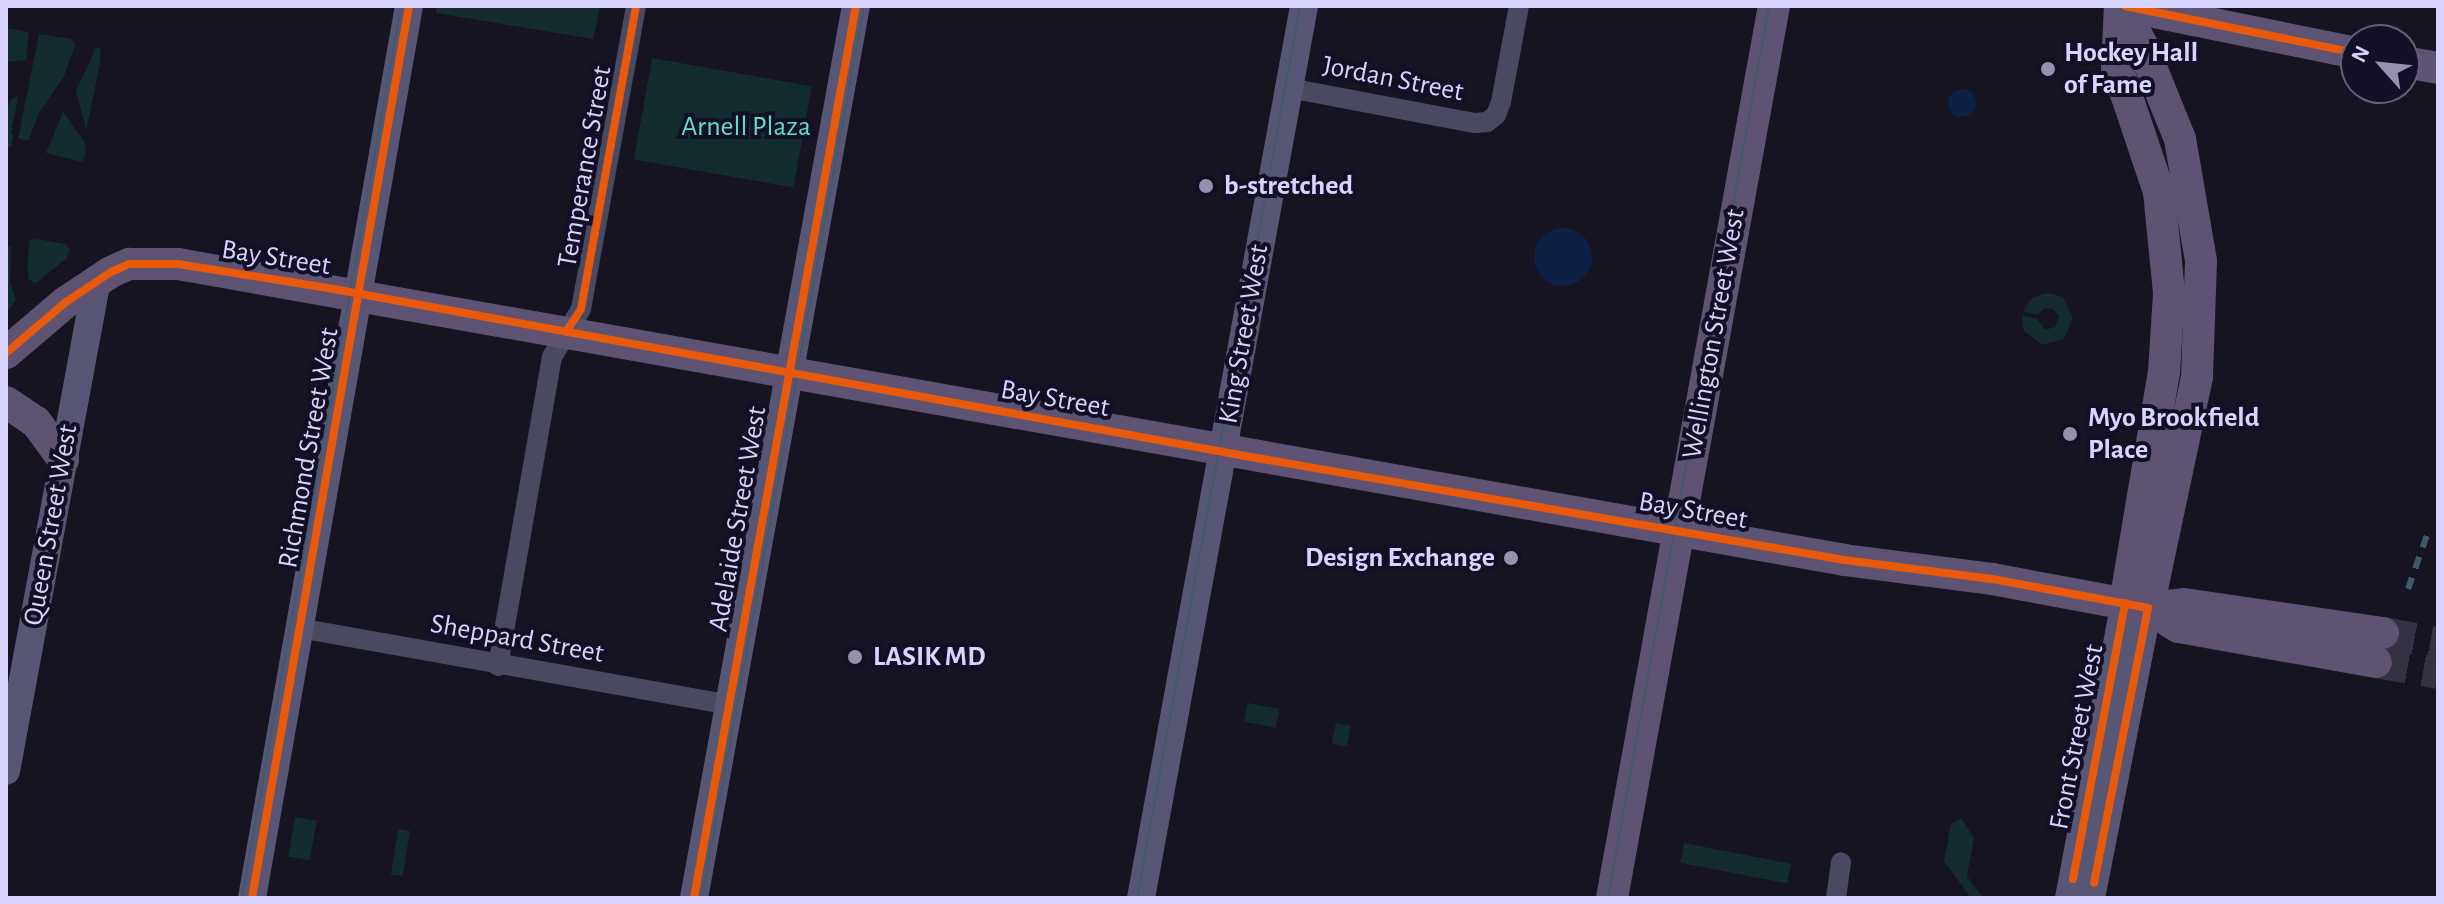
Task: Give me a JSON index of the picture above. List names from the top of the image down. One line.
{"streets":{"main road":["Bay Street","King Street West","Wellington Street West","Richmond Street West","Adelaide Street West","Queen Street West","Front Street West"],"street":["Jordan Street","Temperance Street","Sheppard Street"]},"crossings":[["Jordan Street","King Street West"],["Temperance Street","Bay Street"],["Temperance Street","Sheppard Street"],["Bay Street","King Street West"],["Bay Street","Wellington Street West"],["Bay Street","Richmond Street West"],["Bay Street","Adelaide Street West"],["Bay Street","Queen Street West"],["Bay Street","Front Street West"],["Richmond Street West","Sheppard Street"],["Adelaide Street West","Sheppard Street"]],"parks":["Arnell Plaza"],"places":["Hockey Hall of Fame","b-stretched","Myo Brookfield Place","Design Exchange","LASIK MD"],"north":"top left"}
